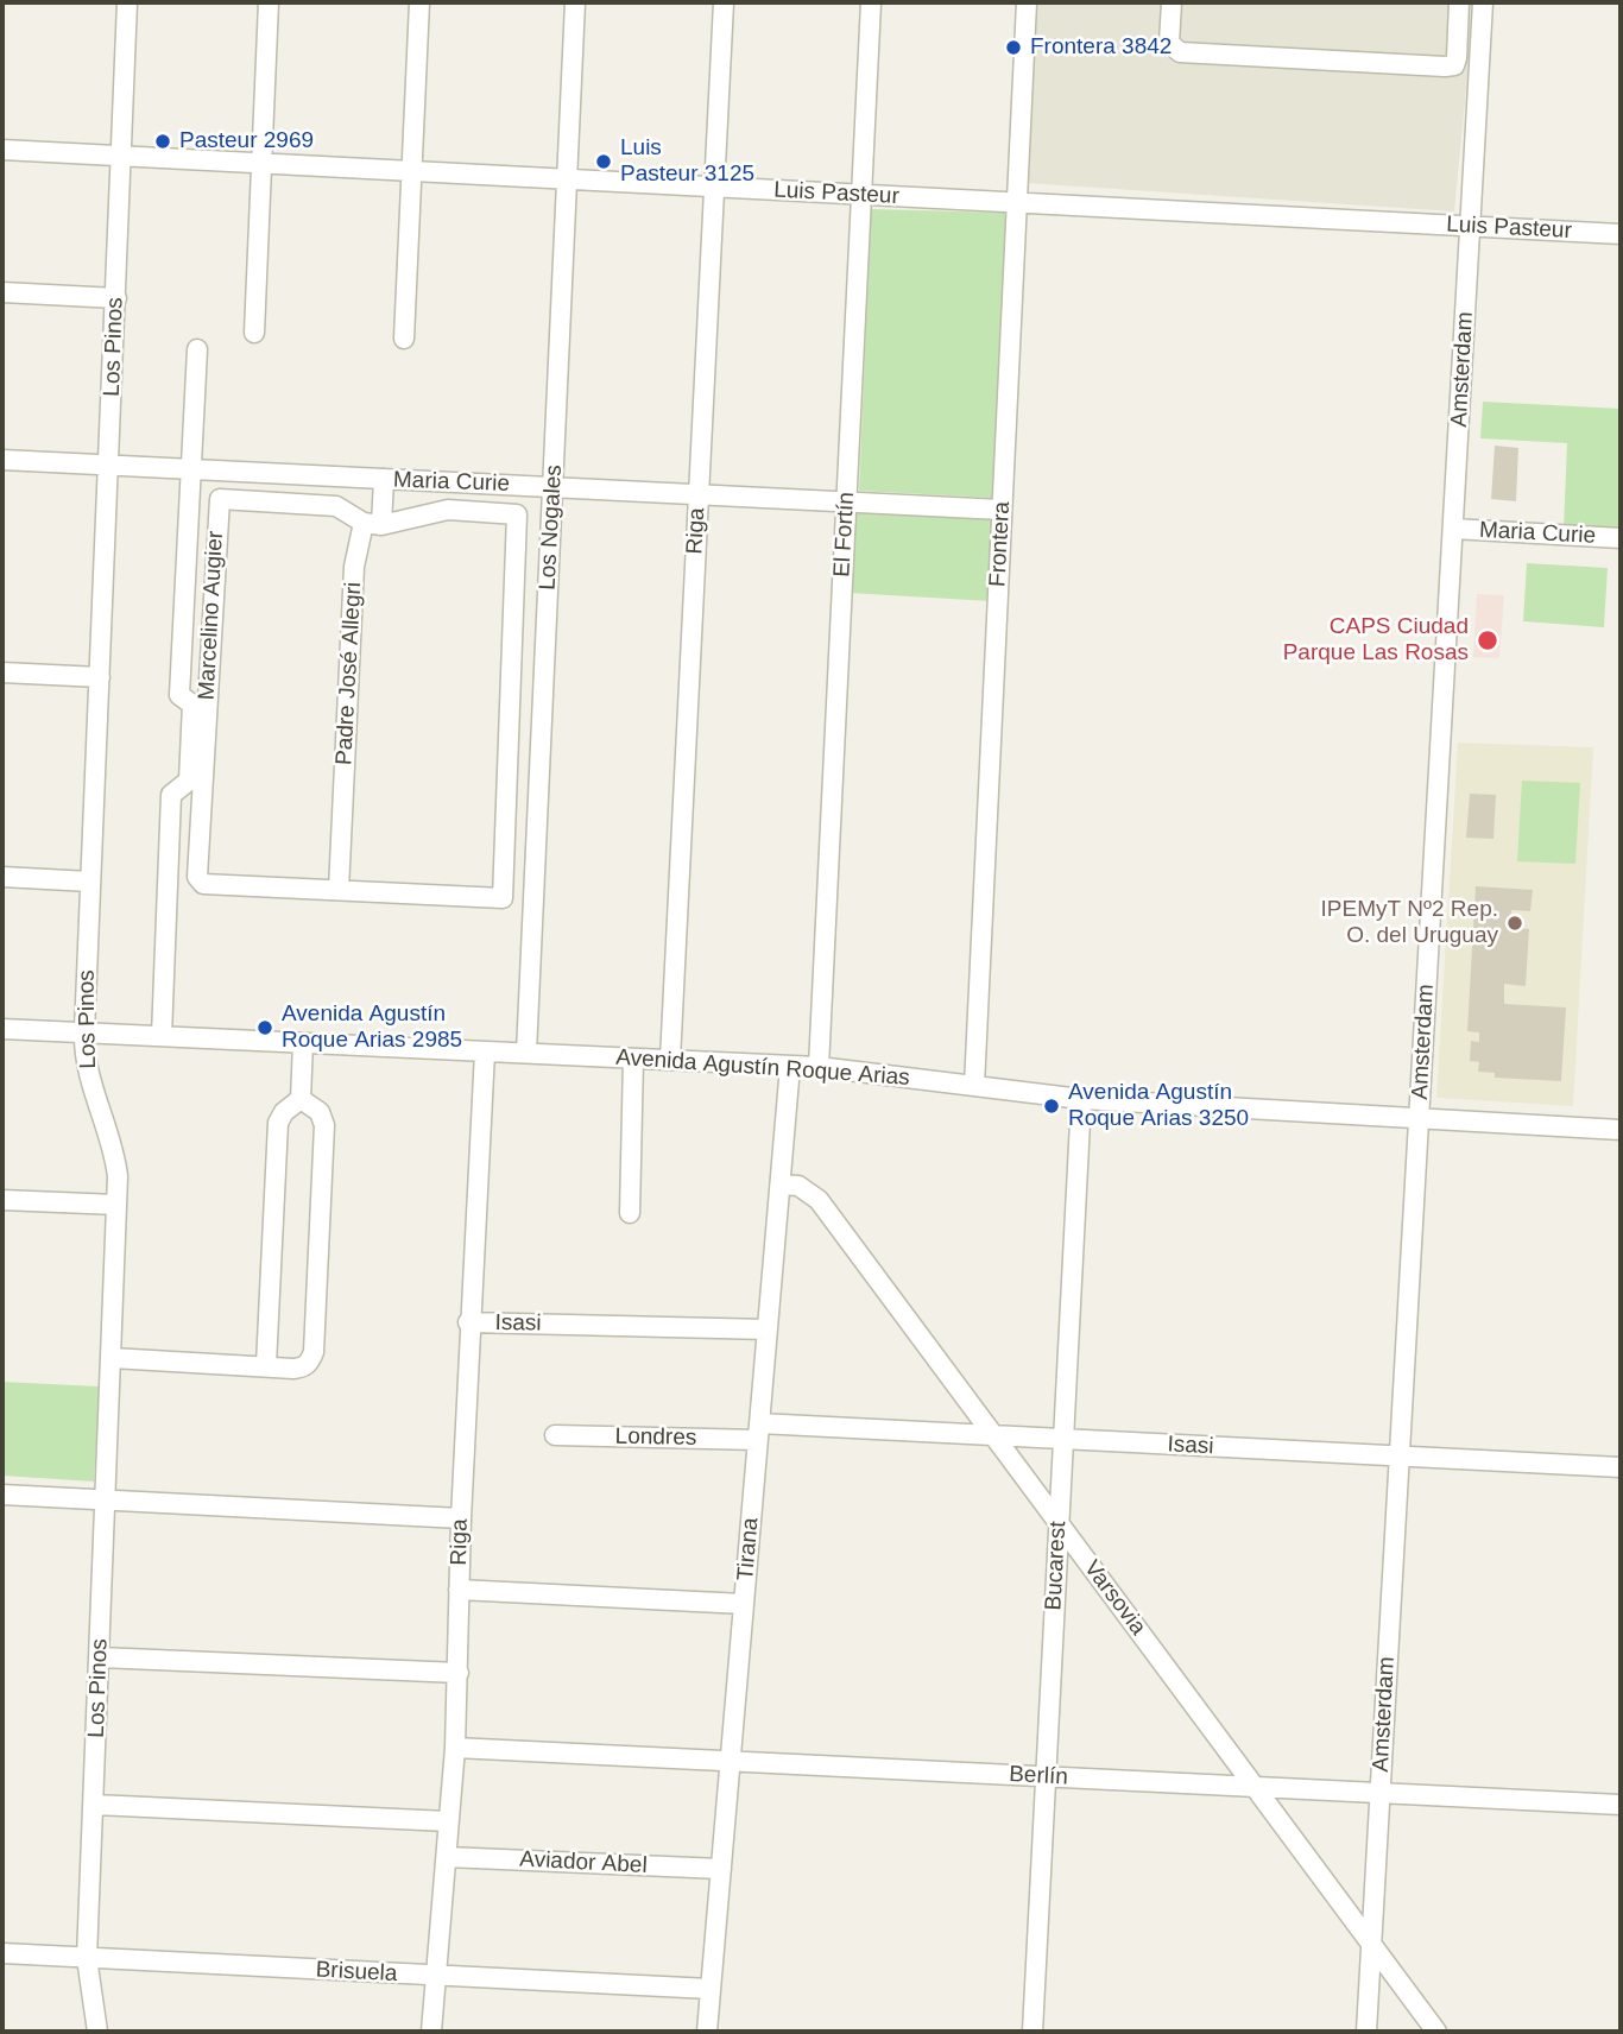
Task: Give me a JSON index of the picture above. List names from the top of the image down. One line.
{"streets":{"street":["Luis Pasteur","Los Pinos","Amsterdam","Maria Curie","Los Nogales","Riga","El Fortín","Frontera","Marcelino Augier","Padre José Allegri","Avenida Agustín Roque Arias","Isasi","Londres","Tirana","Bucarest","Varsovia","Berlín","Aviador Abel","Brisuela"]},"crossings":[["Luis Pasteur","Los Pinos"],["Luis Pasteur","Amsterdam"],["Luis Pasteur","Los Nogales"],["Luis Pasteur","Riga"],["Luis Pasteur","El Fortín"],["Luis Pasteur","Frontera"],["Los Pinos","Maria Curie"],["Los Pinos","Avenida Agustín Roque Arias"],["Los Pinos","Brisuela"],["Amsterdam","Maria Curie"],["Amsterdam","Avenida Agustín Roque Arias"],["Amsterdam","Isasi"],["Amsterdam","Varsovia"],["Amsterdam","Berlín"],["Maria Curie","Los Nogales"],["Maria Curie","Riga"],["Maria Curie","El Fortín"],["Maria Curie","Frontera"],["Maria Curie","Padre José Allegri"],["Los Nogales","Avenida Agustín Roque Arias"],["Riga","Avenida Agustín Roque Arias"],["Riga","Isasi"],["Riga","Berlín"],["Riga","Aviador Abel"],["Riga","Brisuela"],["El Fortín","Avenida Agustín Roque Arias"],["Frontera","Avenida Agustín Roque Arias"],["Marcelino Augier","Padre José Allegri"],["Avenida Agustín Roque Arias","Tirana"],["Avenida Agustín Roque Arias","Bucarest"],["Isasi","Londres"],["Isasi","Tirana"],["Isasi","Bucarest"],["Isasi","Varsovia"],["Londres","Tirana"],["Tirana","Varsovia"],["Tirana","Berlín"],["Tirana","Aviador Abel"],["Tirana","Brisuela"],["Bucarest","Varsovia"],["Bucarest","Berlín"],["Varsovia","Berlín"]],"places":["Frontera 3842","Pasteur 2969","Luis Pasteur 3125","CAPS Ciudad Parque Las Rosas","IPEMyT Nº2 Rep. O. del Uruguay","Avenida Agustín Roque Arias 2985","Avenida Agustín Roque Arias 3250"]}
